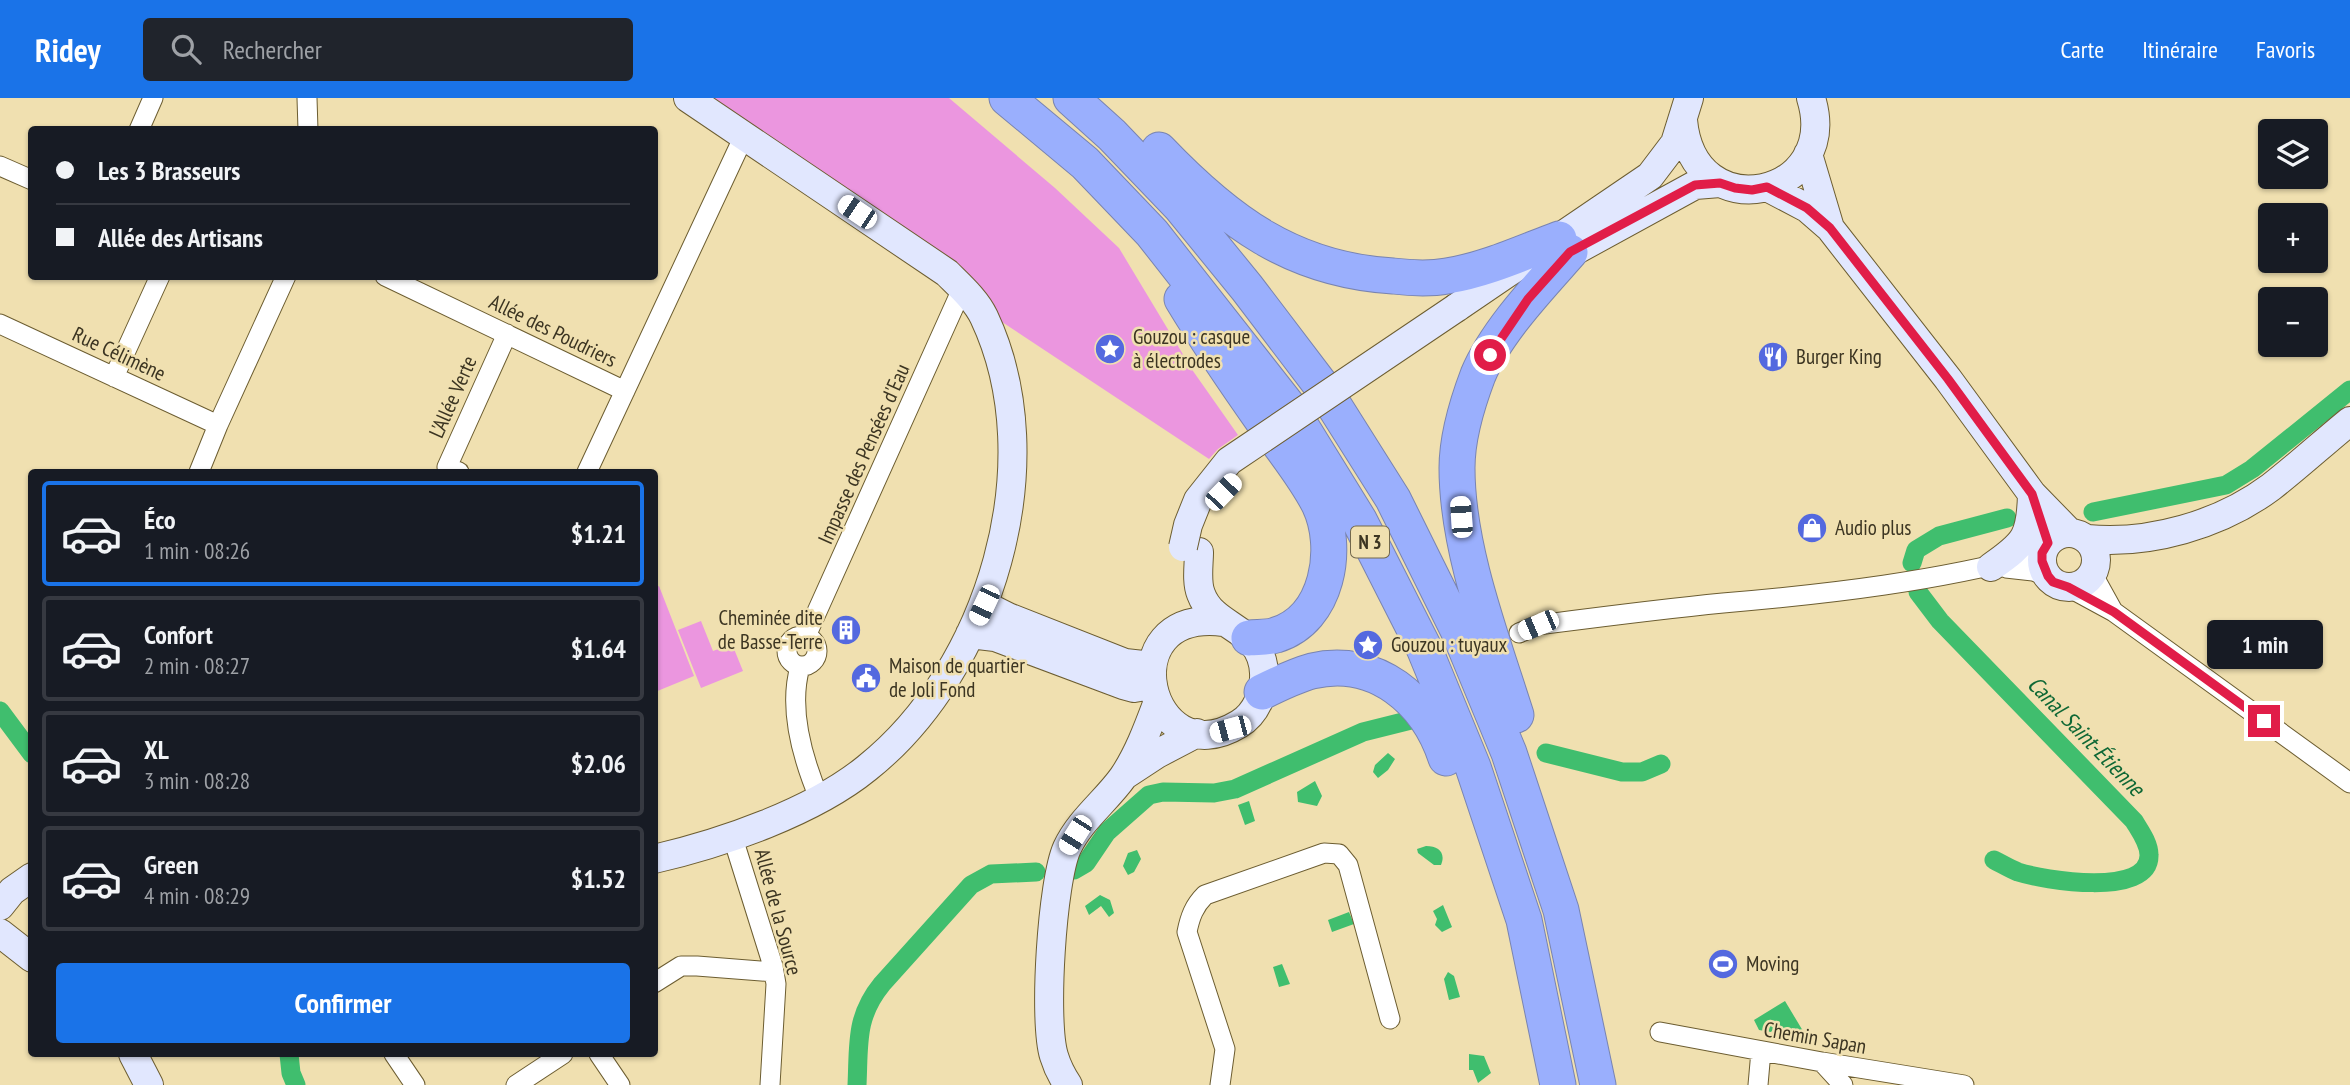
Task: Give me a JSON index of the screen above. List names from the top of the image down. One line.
{"streets":{"highway":["N 3"],"street":["Allée des Poudriers","Rue Célimène","L'Allée Verte","Impasse des Pensées d'Eau","Allée de la Source","Chemin Sapan"]},"crossings":[["Allée des Poudriers","L'Allée Verte"]],"water":["Canal Saint-Étienne"],"places":{"place":["Gouzou : casque à électrodes","Gouzou : tuyaux"],"restaurant":["Burger King"],"shop":["Audio plus"],"building":["Cheminée dite de Basse-Terre"],"public building":["Maison de quartier de Joli Fond"],"sports":["Moving"]},"page":{"header":"Ridey","search":"Rechercher","nav":["Carte","Itinéraire","Favoris"],"map_buttons":["+","−"],"banner":["Les 3 Brasseurs","Allée des Artisans"],"list":[{"name":"Éco","note":"1 min · 08:26","value":"$1.21"},{"name":"Confort","note":"2 min · 08:27","value":"$1.64"},{"name":"XL","note":"3 min · 08:28","value":"$2.06"},{"name":"Green","note":"4 min · 08:29","value":"$1.52"}],"bubble":"1 min","buttons":"Confirmer"}}
